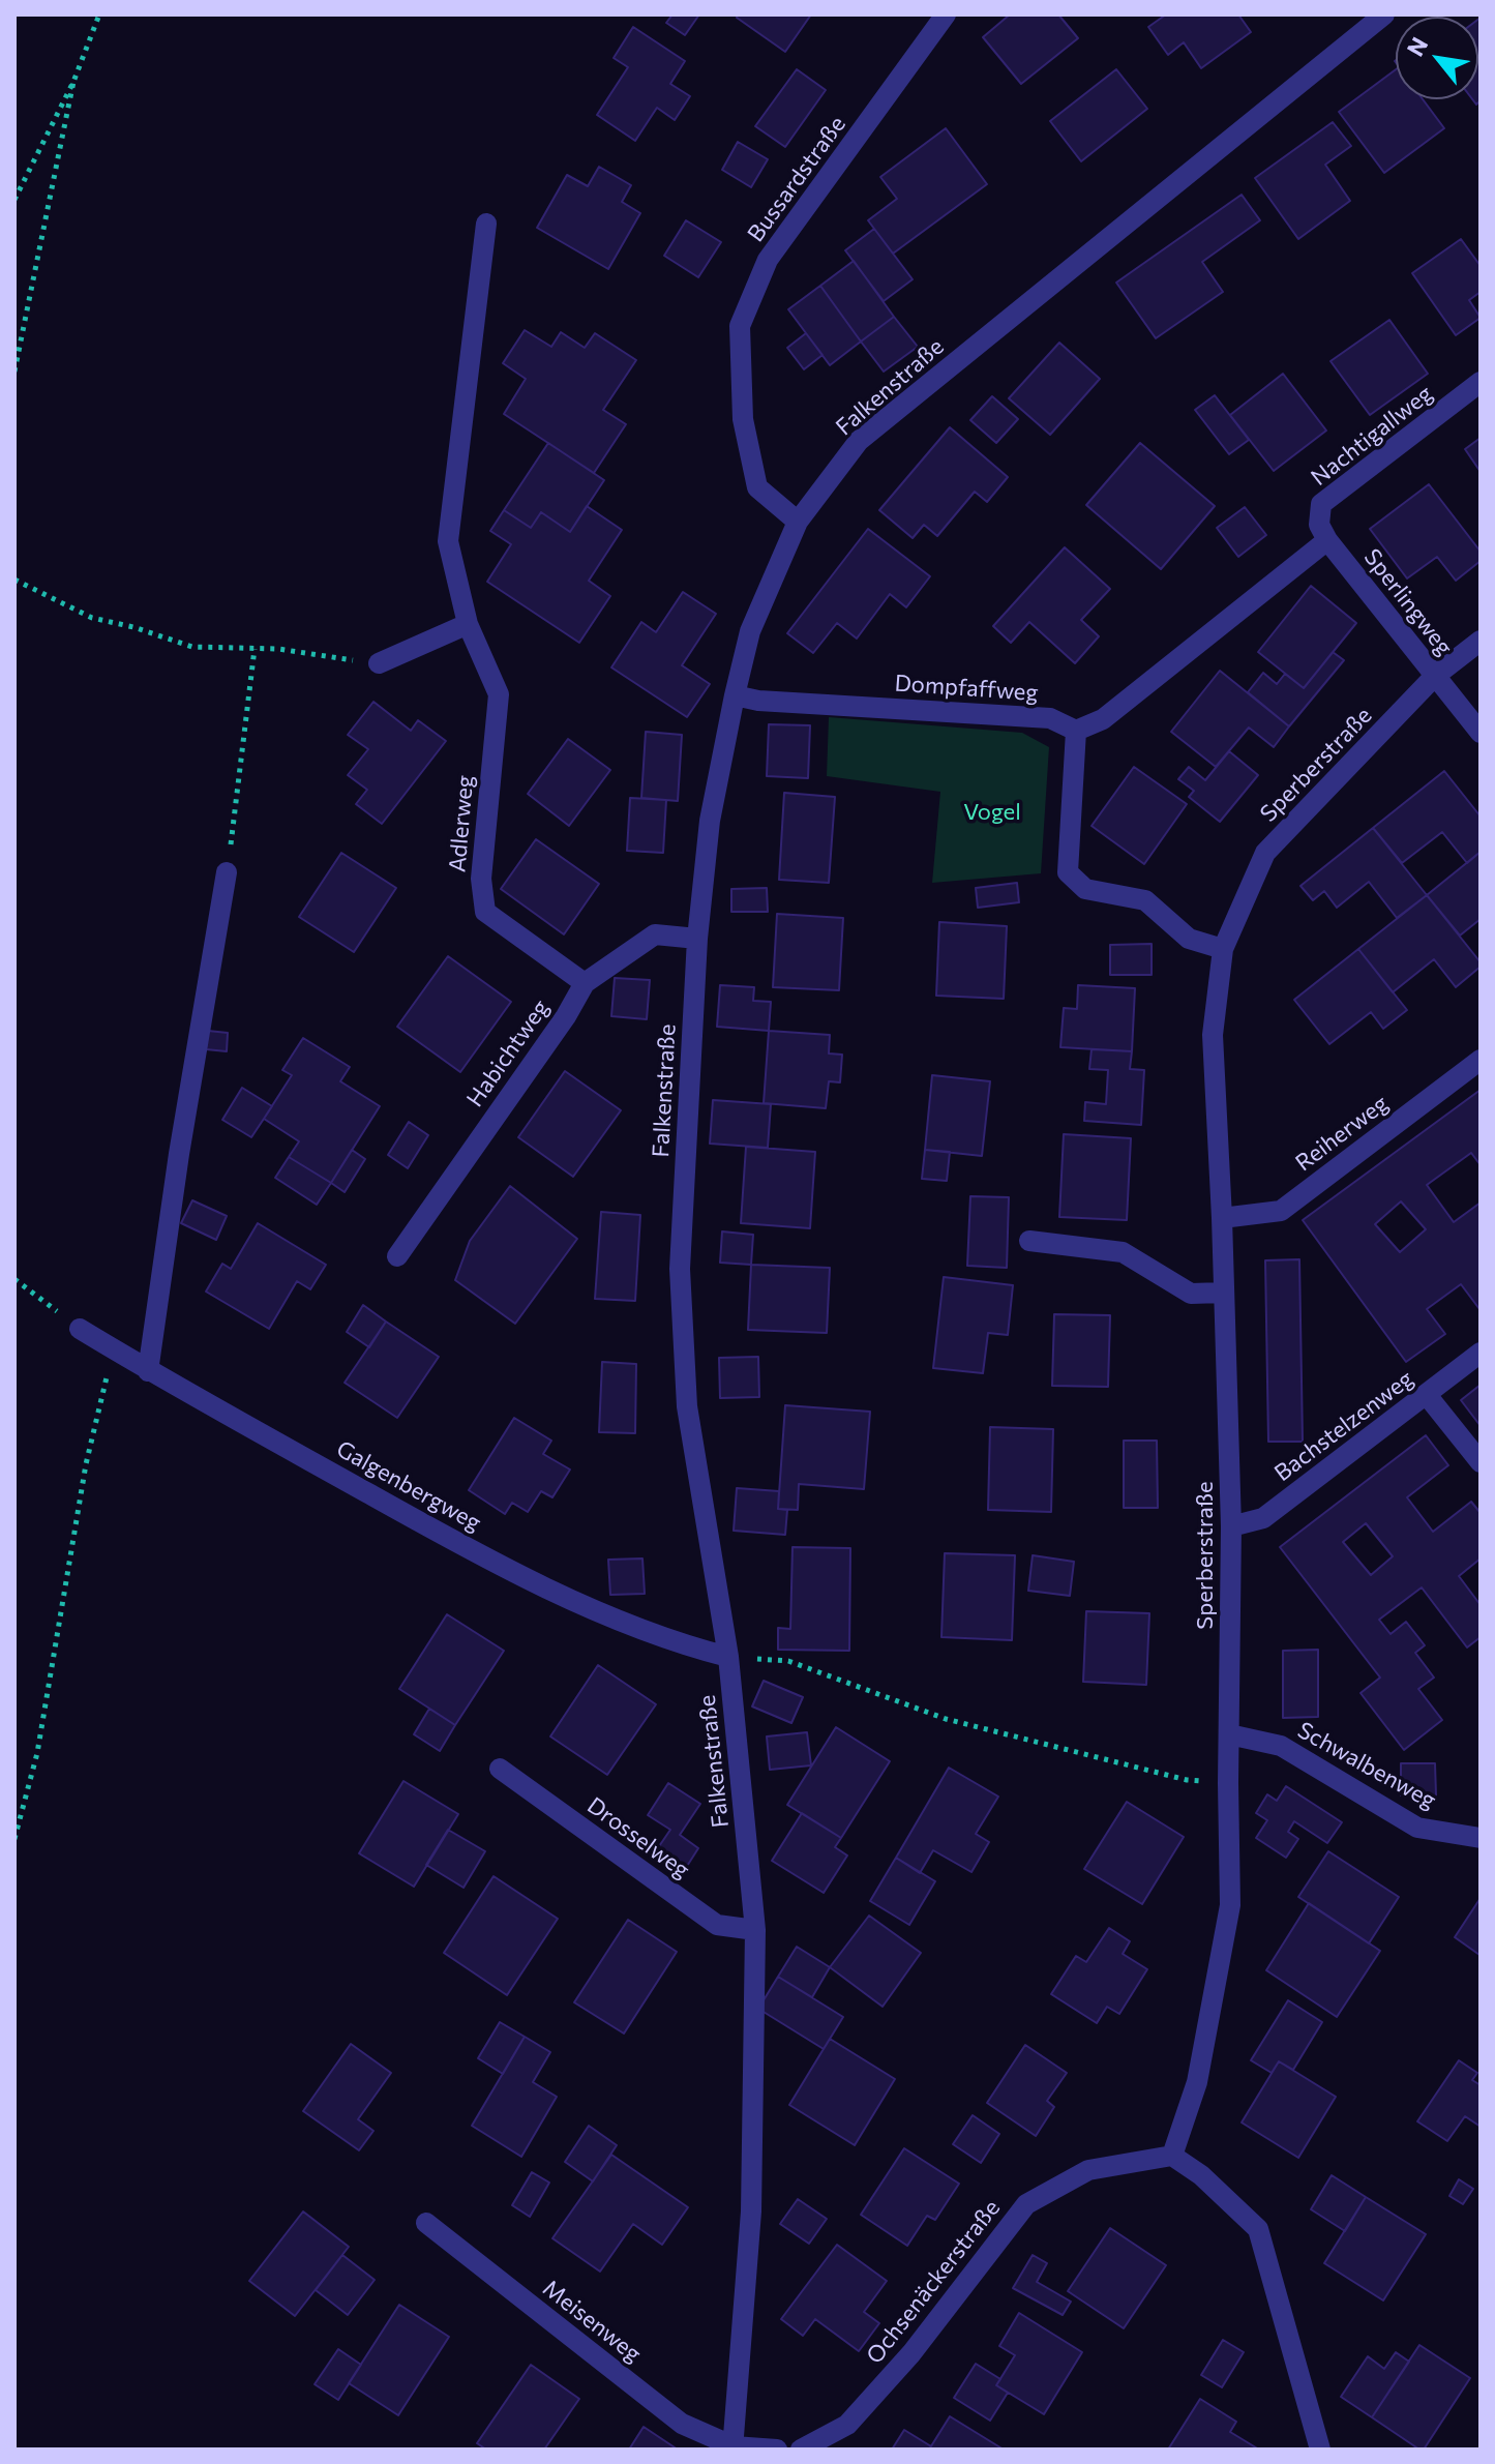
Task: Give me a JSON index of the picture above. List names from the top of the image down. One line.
{"streets":{"street":["Bussardstraße","Falkenstraße","Nachtigallweg","Sperlingweg","Dompfaffweg","Sperberstraße","Adlerweg","Habichtweg","Reiherweg","Bachstelzenweg","Galgenbergweg","Schwalbenweg","Drosselweg","Ochsenäckerstraße","Meisenweg"]},"crossings":[["Bussardstraße","Falkenstraße"],["Falkenstraße","Dompfaffweg"],["Falkenstraße","Habichtweg"],["Falkenstraße","Galgenbergweg"],["Falkenstraße","Drosselweg"],["Falkenstraße","Meisenweg"],["Nachtigallweg","Sperlingweg"],["Sperlingweg","Sperberstraße"],["Sperberstraße","Reiherweg"],["Sperberstraße","Bachstelzenweg"],["Sperberstraße","Schwalbenweg"],["Sperberstraße","Ochsenäckerstraße"],["Adlerweg","Habichtweg"]],"parks":["Vogel"],"north":"top left"}
